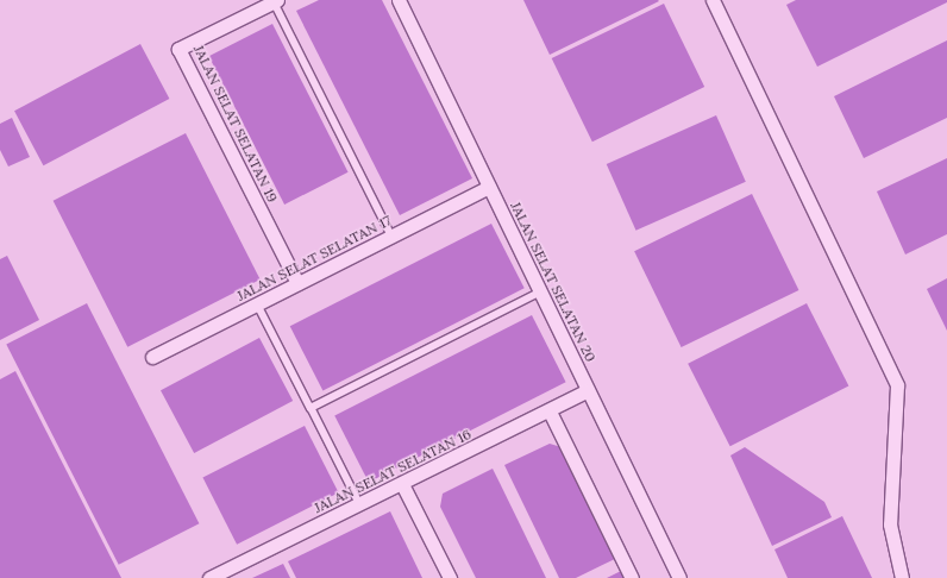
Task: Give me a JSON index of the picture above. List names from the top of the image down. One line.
{"streets":{"street":["JALAN SELAT SELATAN 19","JALAN SELAT SELATAN 17","JALAN SELAT SELATAN 20","JALAN SELAT SELATAN 16"]},"crossings":[["JALAN SELAT SELATAN 19","JALAN SELAT SELATAN 17"],["JALAN SELAT SELATAN 17","JALAN SELAT SELATAN 20"],["JALAN SELAT SELATAN 20","JALAN SELAT SELATAN 16"]]}
